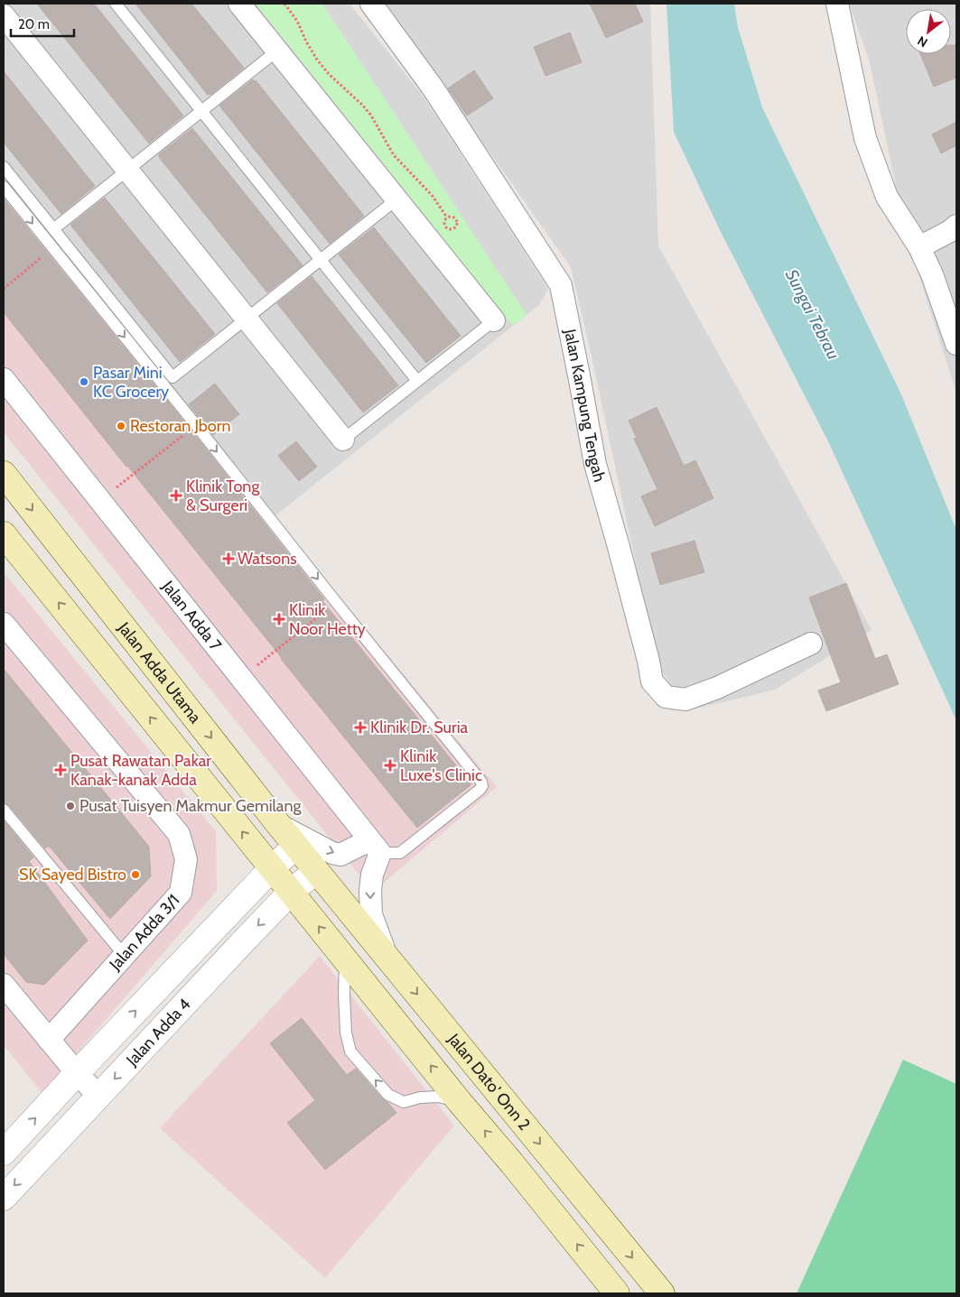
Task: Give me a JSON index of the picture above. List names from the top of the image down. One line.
{"streets":{"main road":["Jalan Adda Utama","Jalan Dato' Onn 2"],"street":["Jalan Kampung Tengah","Jalan Adda 7","Jalan Adda 3/1","Jalan Adda 4"]},"crossings":[["Jalan Adda Utama","Jalan Adda 4"],["Jalan Adda Utama","Jalan Dato' Onn 2"],["Jalan Adda 4","Jalan Dato' Onn 2"]],"water":["Sungai Tebrau"],"places":{"other":["Pasar Mini KC Grocery","Restoran Jborn","Pusat Tuisyen Makmur Gemilang","SK Sayed Bistro"],"health":["Klinik Tong & Surgeri","Watsons","Klinik Noor Hetty","Klinik Dr. Suria","Klinik Luxe's Clinic","Pusat Rawatan Pakar Kanak-kanak Adda"]},"scale_bar":"20 m","north":"bottom left"}
